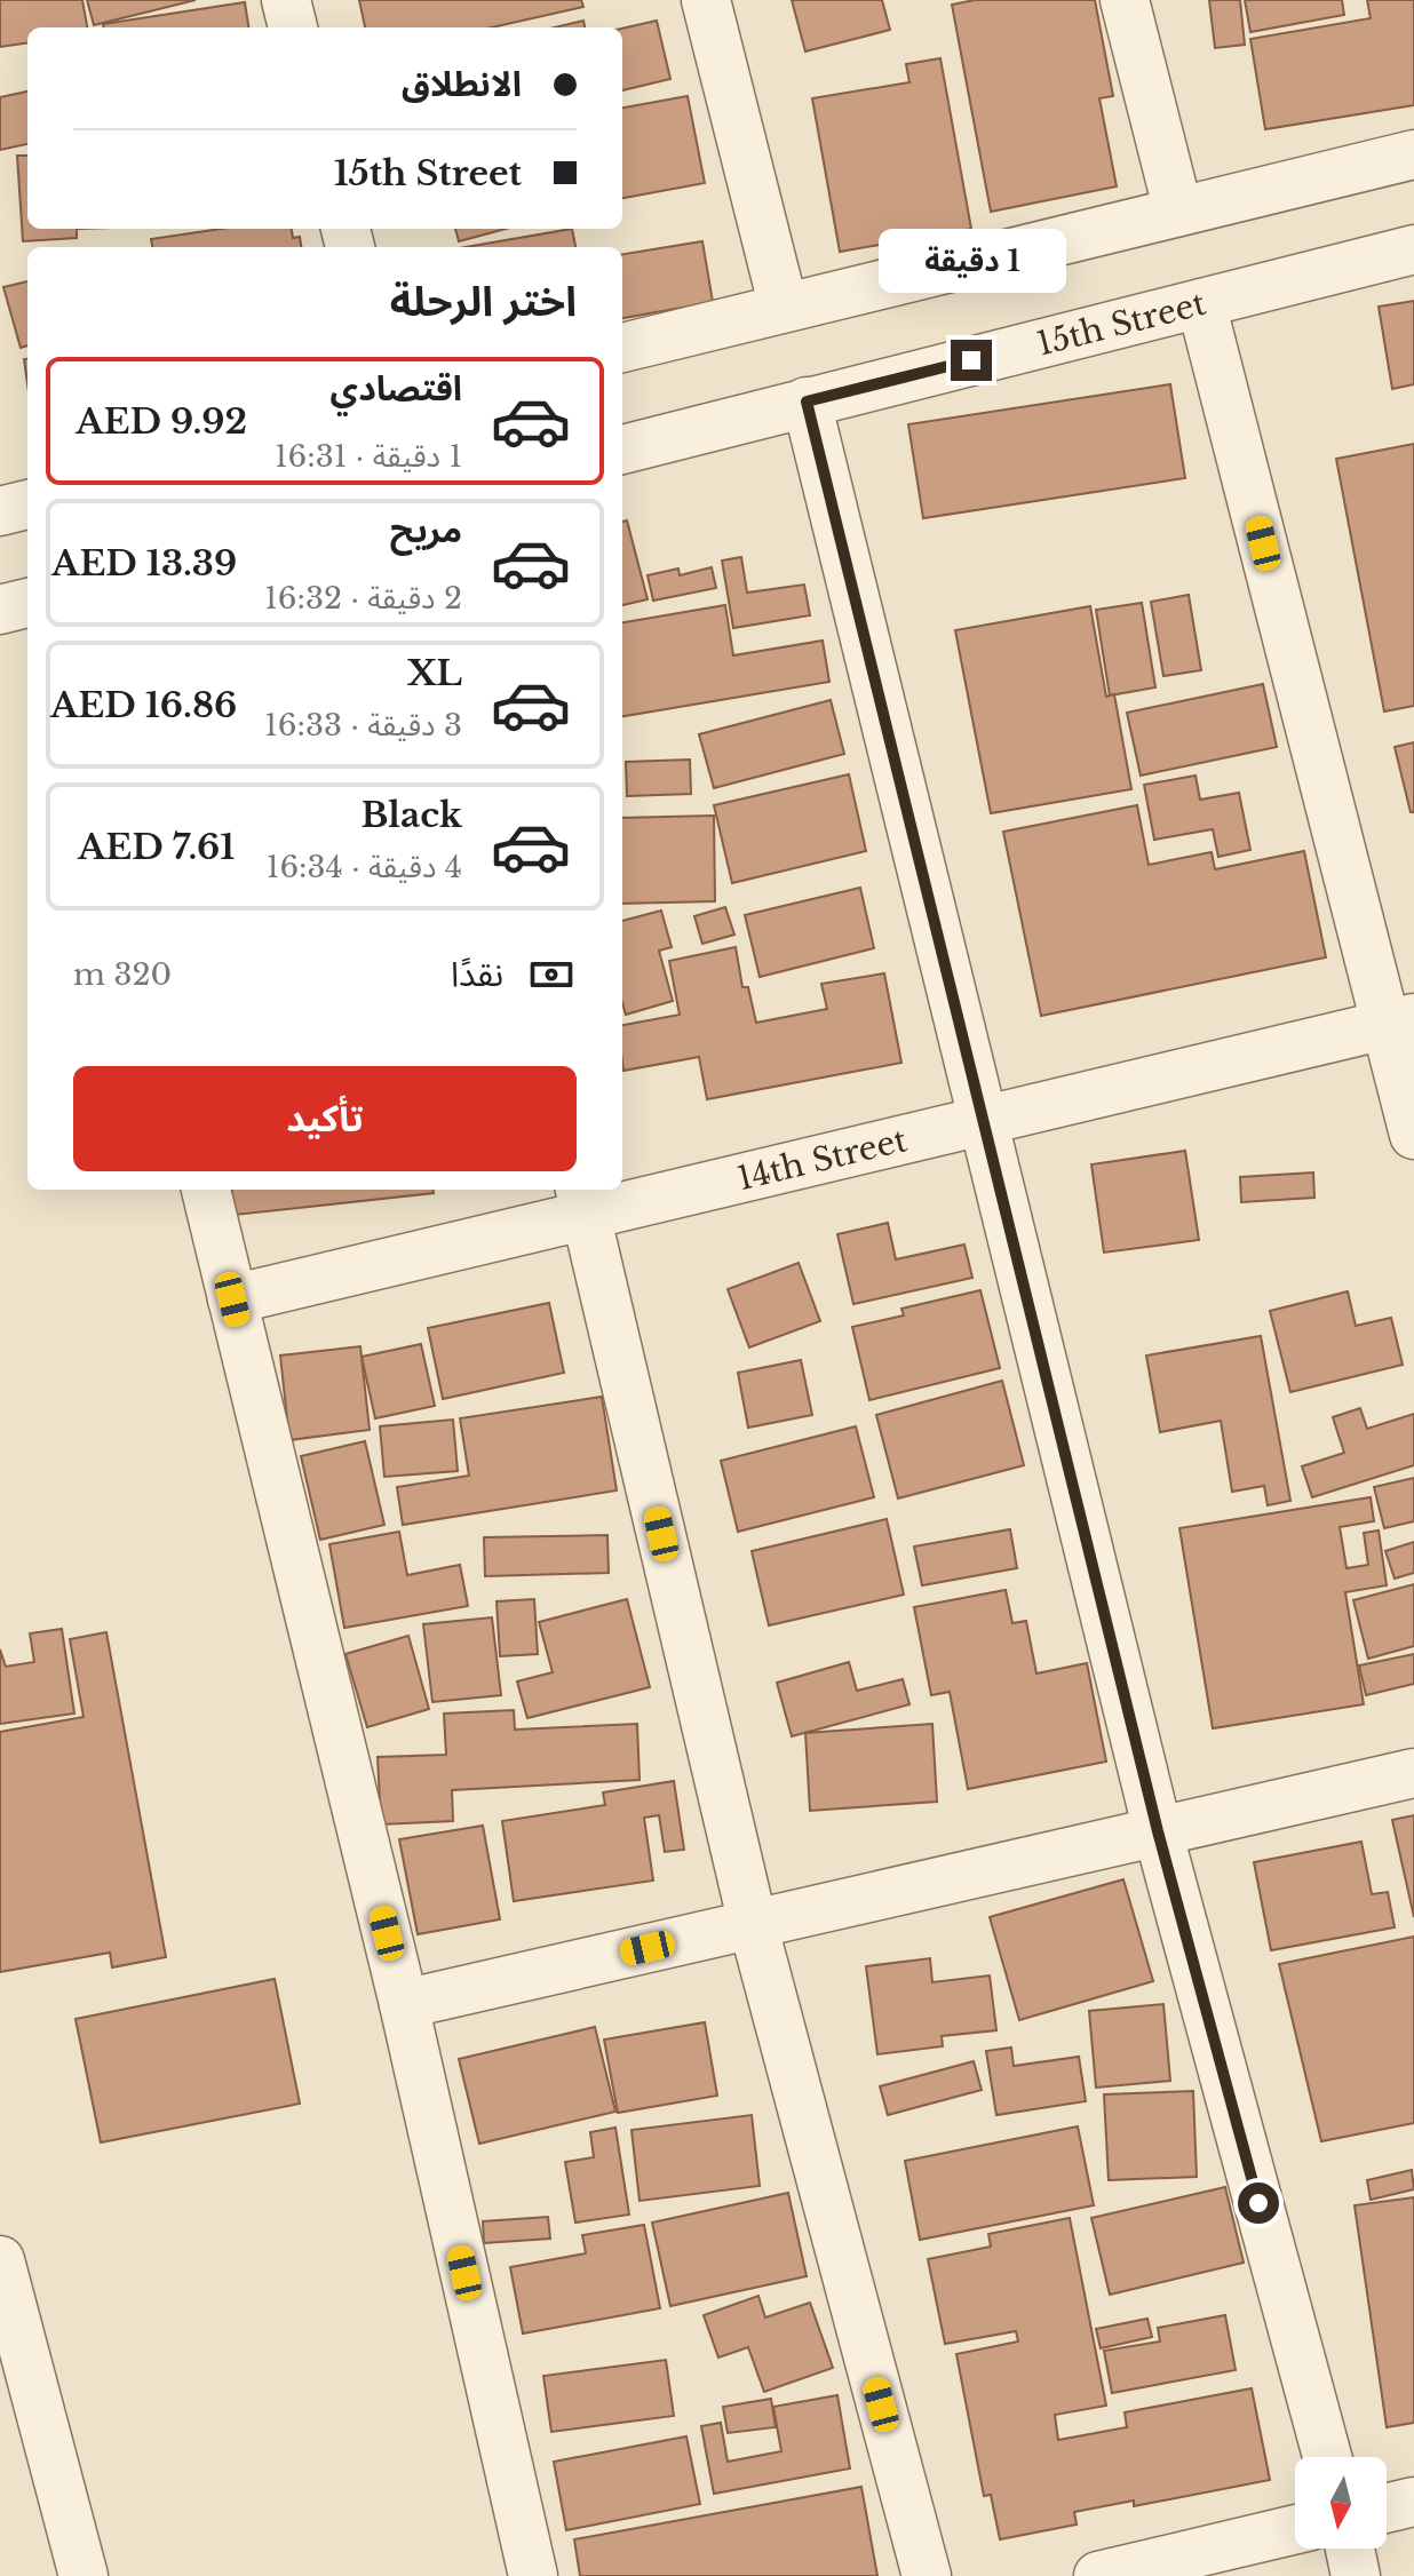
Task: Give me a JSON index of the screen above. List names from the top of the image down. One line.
{"streets":{"street":["15th Street","14th Street"]},"north":"bottom","page":{"banner":["الانطلاق","15th Street"],"bubble":"1 دقيقة","heading":"اختر الرحلة","list":[{"name":"اقتصادي","note":"1 دقيقة · 16:31","value":"AED 9.92"},{"name":"مريح","note":"2 دقيقة · 16:32","value":"AED 13.39"},{"name":"XL","note":"3 دقيقة · 16:33","value":"AED 16.86"},{"name":"Black","note":"4 دقيقة · 16:34","value":"AED 7.61"}],"pay":["نقدًا","320 m"],"buttons":"تأكيد"}}
